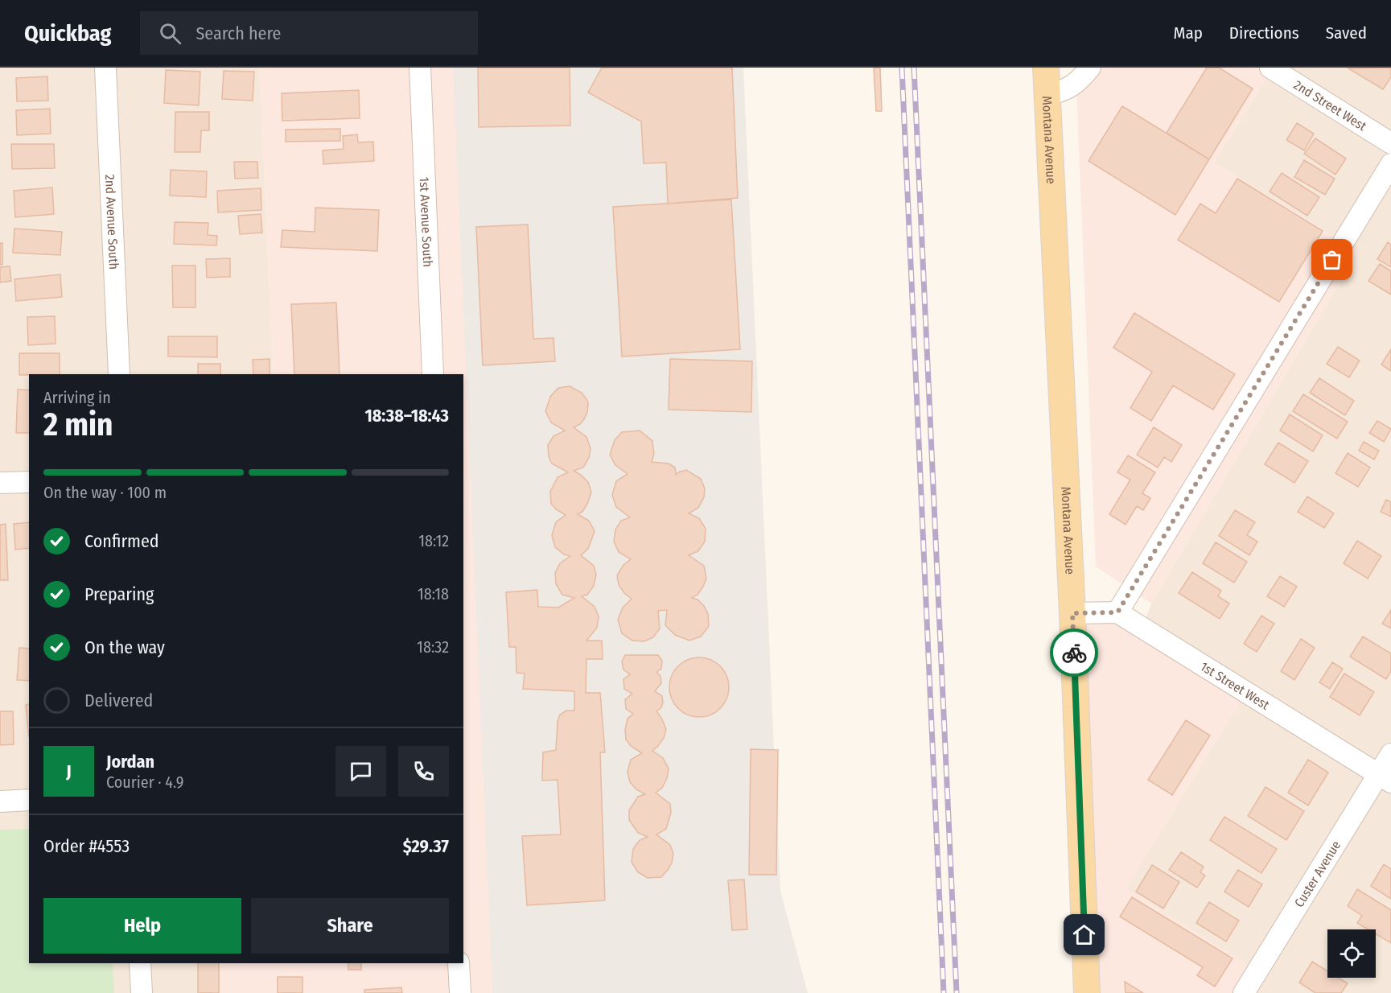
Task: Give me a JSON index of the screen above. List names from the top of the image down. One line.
{"streets":{"main road":["Montana Avenue"],"street":["2nd Street West","2nd Avenue South","1st Avenue South","1st Street West","Custer Avenue"]},"crossings":[["1st Street West","Custer Avenue"]],"page":{"header":"Quickbag","search":"Search here","nav":["Map","Directions","Saved"],"heading":["2 min","Arriving in","18:38–18:43"],"panel":["Jordan","Courier · 4.9","Order #4553","$29.37"],"bar":"On the way · 100 m","list":[["Confirmed","18:12"],["Preparing","18:18"],["On the way","18:32"],"Delivered"],"round":"J","buttons":["Help","Share"]}}
